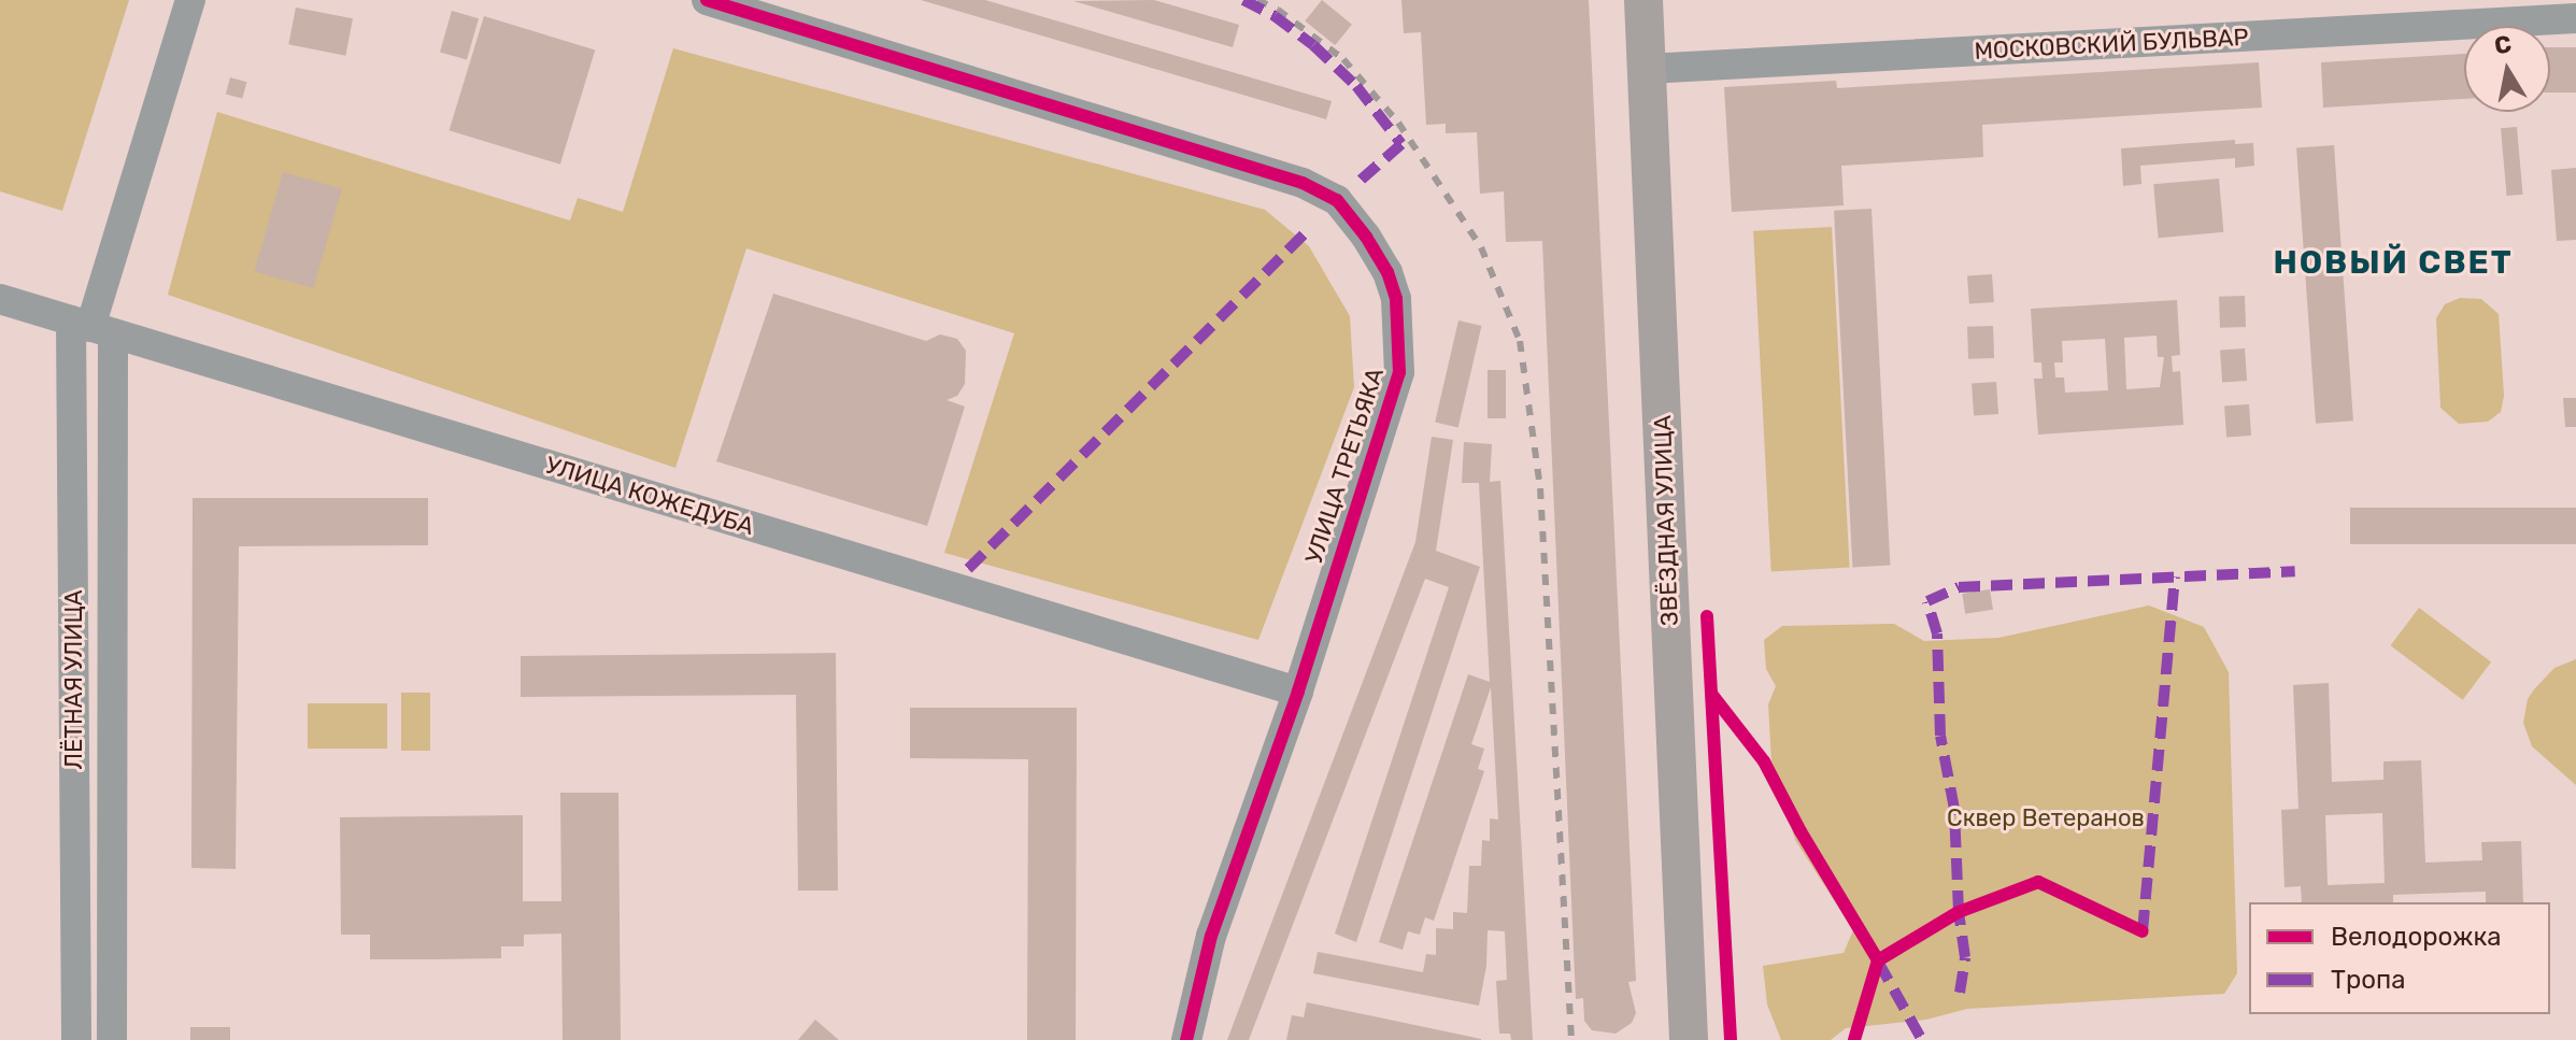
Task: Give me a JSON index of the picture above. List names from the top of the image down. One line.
{"streets":{"main road":["ЗВЁЗДНАЯ УЛИЦА"],"street":["МОСКОВСКИЙ БУЛЬВАР","УЛИЦА ТРЕТЬЯКА","УЛИЦА КОЖЕДУБА","ЛЁТНАЯ УЛИЦА"]},"crossings":[["МОСКОВСКИЙ БУЛЬВАР","ЗВЁЗДНАЯ УЛИЦА"],["УЛИЦА ТРЕТЬЯКА","УЛИЦА КОЖЕДУБА"],["УЛИЦА КОЖЕДУБА","ЛЁТНАЯ УЛИЦА"]],"districts":["НОВЫЙ СВЕТ"],"parks":["Сквер Ветеранов"],"legend":["Велодорожка","Тропа"],"north":"top"}
